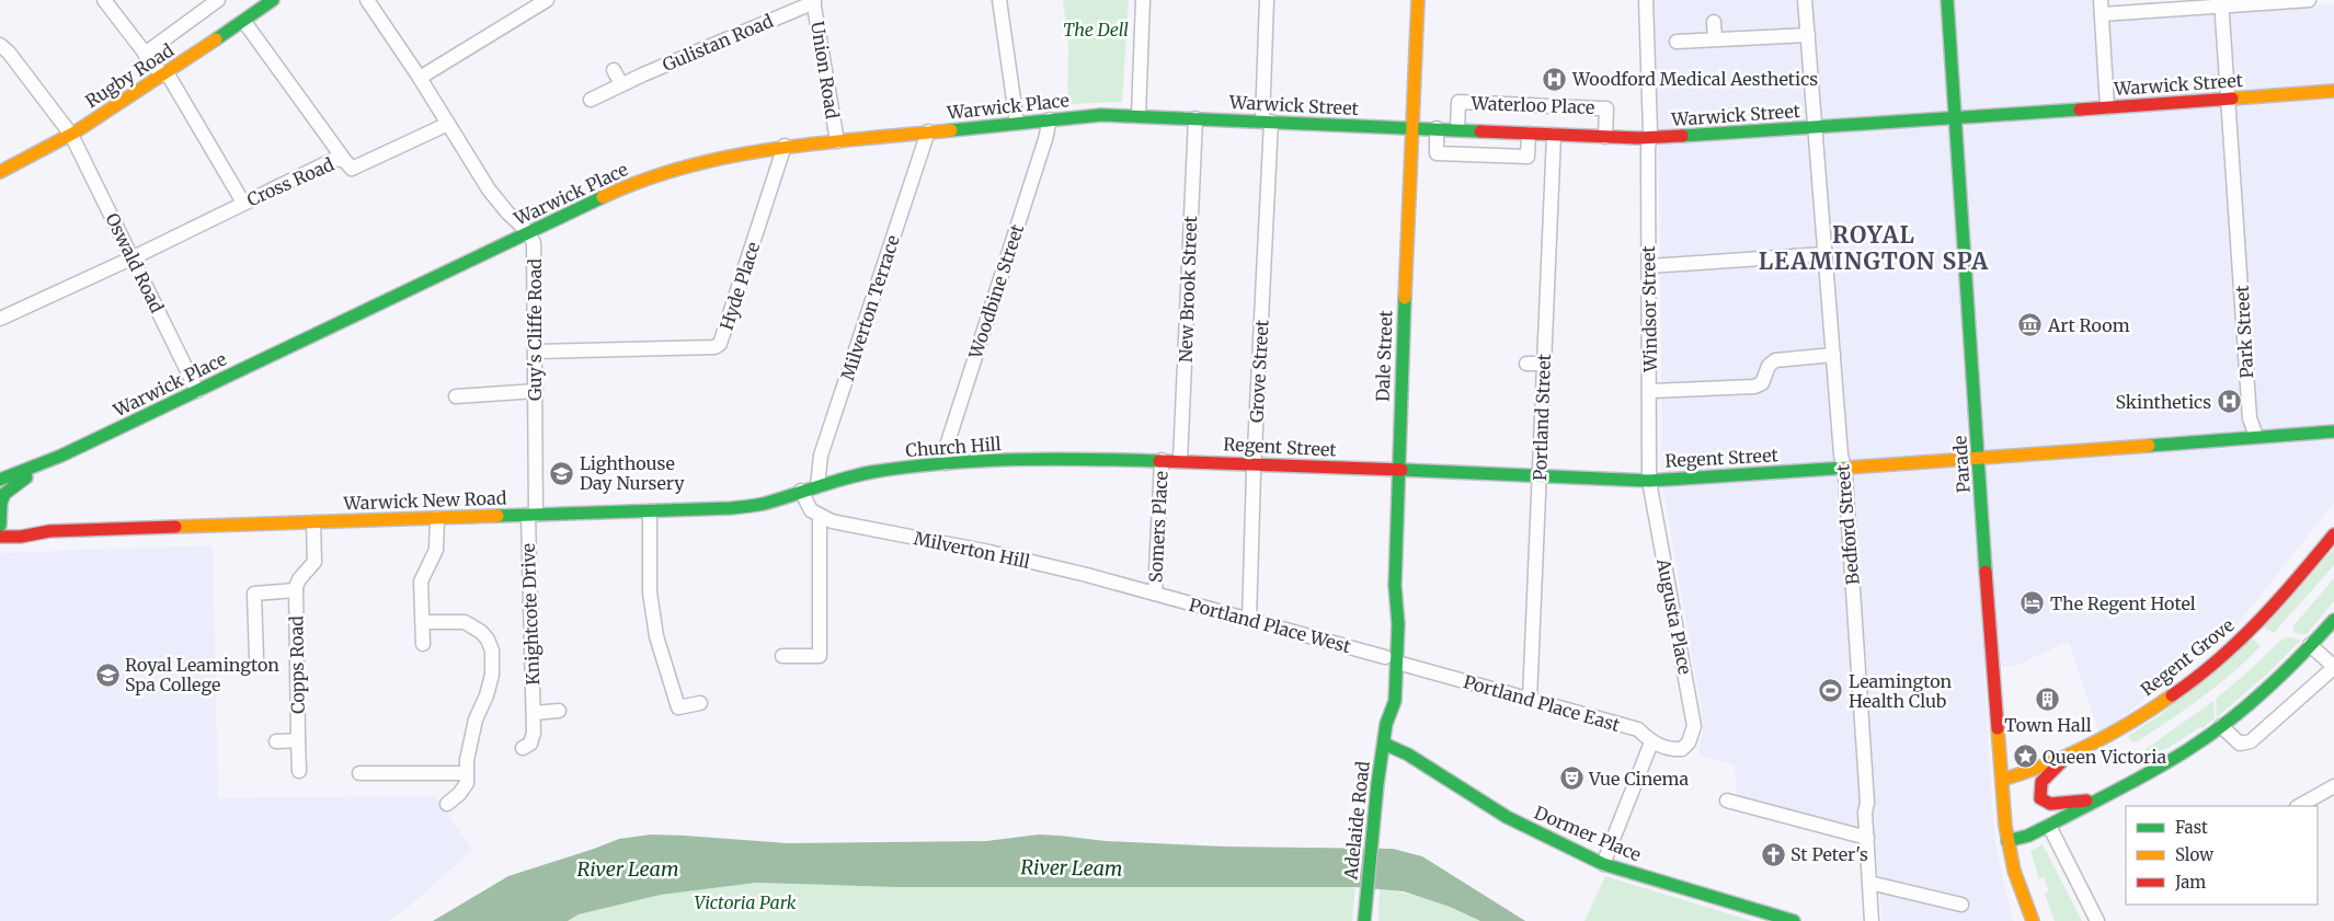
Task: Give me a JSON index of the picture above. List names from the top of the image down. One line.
{"streets":{"main road":["Rugby Road","Warwick Street","Warwick Place","Dale Street","Church Hill","Regent Street","Parade","Warwick New Road","Regent Grove","Adelaide Road","Dormer Place"],"street":["Gulistan Road","Union Road","Waterloo Place","Cross Road","Oswald Road","Hyde Place","New Brook Street","Woodbine Street","Milverton Terrace","Windsor Street","Guy's Cliffe Road","Park Street","Grove Street","Portland Street","Bedford Street","Somers Place","Milverton Hill","Knightcote Drive","Augusta Place","Portland Place West","Copps Road","Portland Place East"]},"crossings":[["Gulistan Road","Union Road"],["Union Road","Warwick Place"],["Rugby Road","Oswald Road"],["Warwick Street","Waterloo Place"],["Warwick Street","Warwick Place"],["Warwick Street","New Brook Street"],["Warwick Street","Windsor Street"],["Warwick Street","Park Street"],["Warwick Street","Dale Street"],["Warwick Street","Grove Street"],["Warwick Street","Portland Street"],["Warwick Street","Parade"],["Warwick Street","Bedford Street"],["Warwick Place","Oswald Road"],["Warwick Place","Hyde Place"],["Warwick Place","Woodbine Street"],["Warwick Place","Milverton Terrace"],["Warwick Place","Guy's Cliffe Road"],["Warwick Place","Warwick New Road"],["Cross Road","Oswald Road"],["Cross Road","Guy's Cliffe Road"],["Hyde Place","Guy's Cliffe Road"],["New Brook Street","Regent Street"],["Woodbine Street","Church Hill"],["Milverton Terrace","Church Hill"],["Windsor Street","Regent Street"],["Windsor Street","Augusta Place"],["Guy's Cliffe Road","Warwick New Road"],["Guy's Cliffe Road","Knightcote Drive"],["Park Street","Regent Street"],["Dale Street","Regent Street"],["Dale Street","Portland Place West"],["Dale Street","Portland Place East"],["Dale Street","Adelaide Road"],["Grove Street","Regent Street"],["Grove Street","Portland Place West"],["Portland Street","Regent Street"],["Portland Street","Portland Place East"],["Church Hill","Regent Street"],["Church Hill","Warwick New Road"],["Regent Street","Parade"],["Regent Street","Bedford Street"],["Regent Street","Somers Place"],["Regent Street","Augusta Place"],["Parade","Regent Grove"],["Warwick New Road","Knightcote Drive"],["Warwick New Road","Copps Road"],["Somers Place","Milverton Hill"],["Somers Place","Portland Place West"],["Milverton Hill","Portland Place West"],["Augusta Place","Portland Place East"],["Portland Place West","Portland Place East"],["Portland Place West","Adelaide Road"],["Portland Place East","Adelaide Road"],["Adelaide Road","Dormer Place"]],"districts":["ROYAL LEAMINGTON SPA"],"water":["River Leam"],"parks":["The Dell","Victoria Park"],"places":{"hospital":["Woodford Medical Aesthetics","Skinthetics"],"museum":["Art Room"],"school or university":["Lighthouse Day Nursery","Royal Leamington Spa College"],"hotel":["The Regent Hotel"],"sports":["Leamington Health Club"],"building":["Town Hall"],"place":["Queen Victoria"],"theatre":["Vue Cinema"],"church":["St Peter's"]},"legend":["Fast","Slow","Jam"]}
